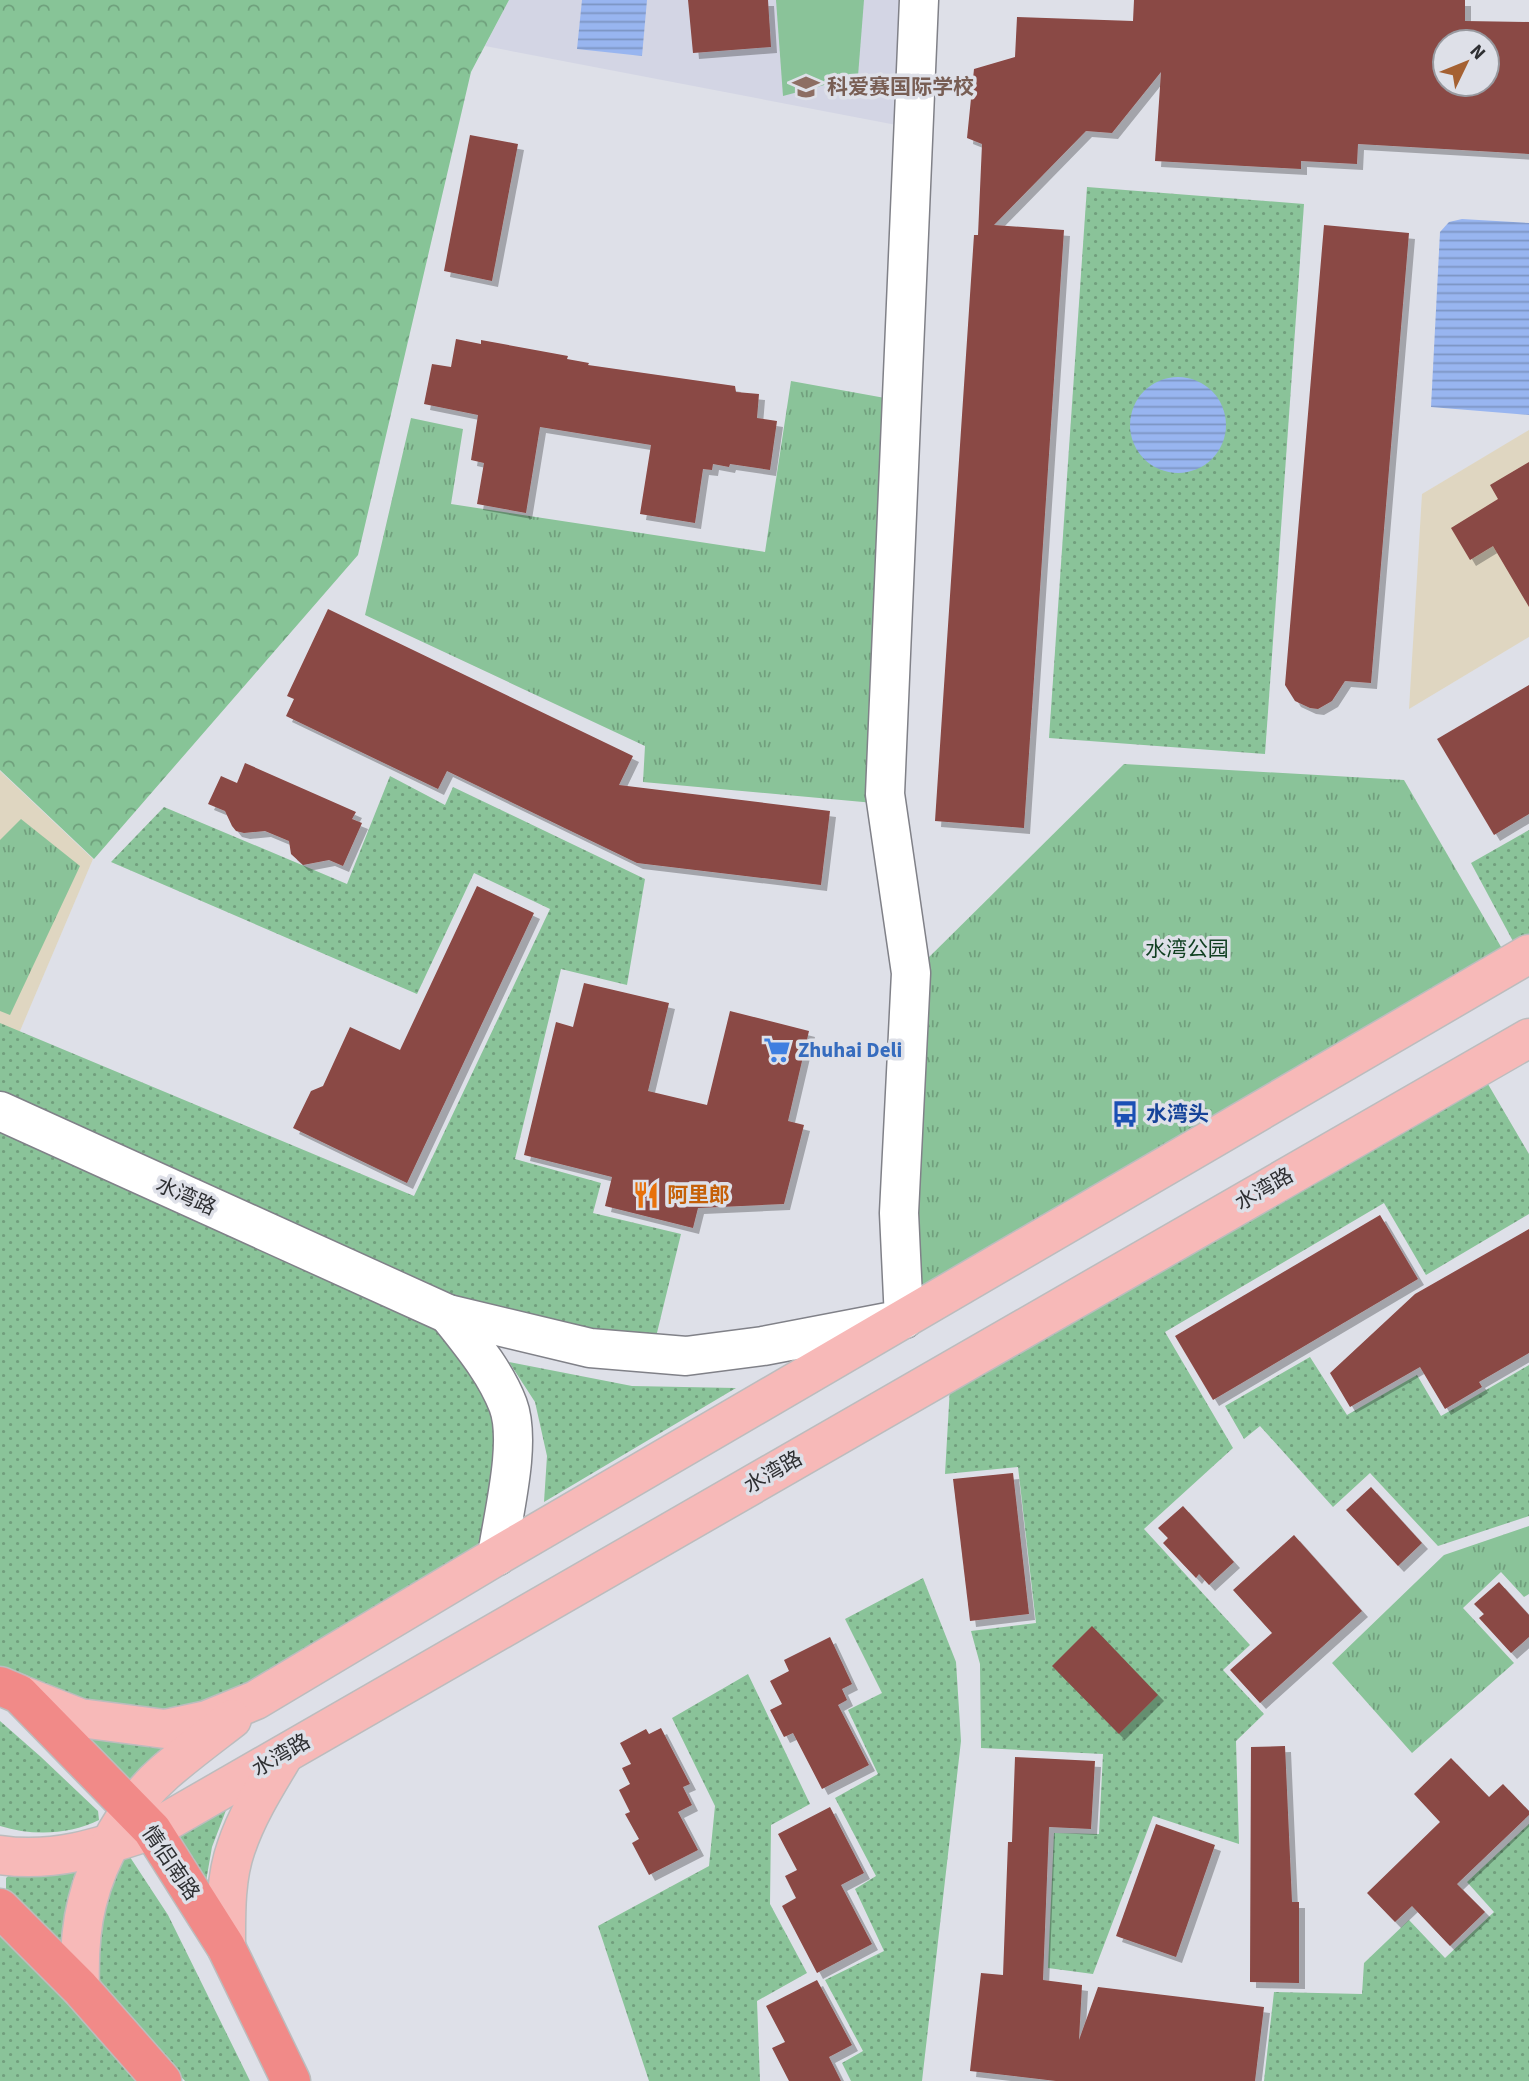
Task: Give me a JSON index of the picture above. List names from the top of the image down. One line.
{"streets":{"highway":["情侣南路"],"main road":["水湾路"]},"crossings":[["水湾路","情侣南路"]],"parks":["水湾公园"],"places":{"school or university":["科爱赛国际学校"],"supermarket":["Zhuhai Deli"],"bus stop":["水湾头"],"restaurant":["阿里郎"]},"north":"top right"}
